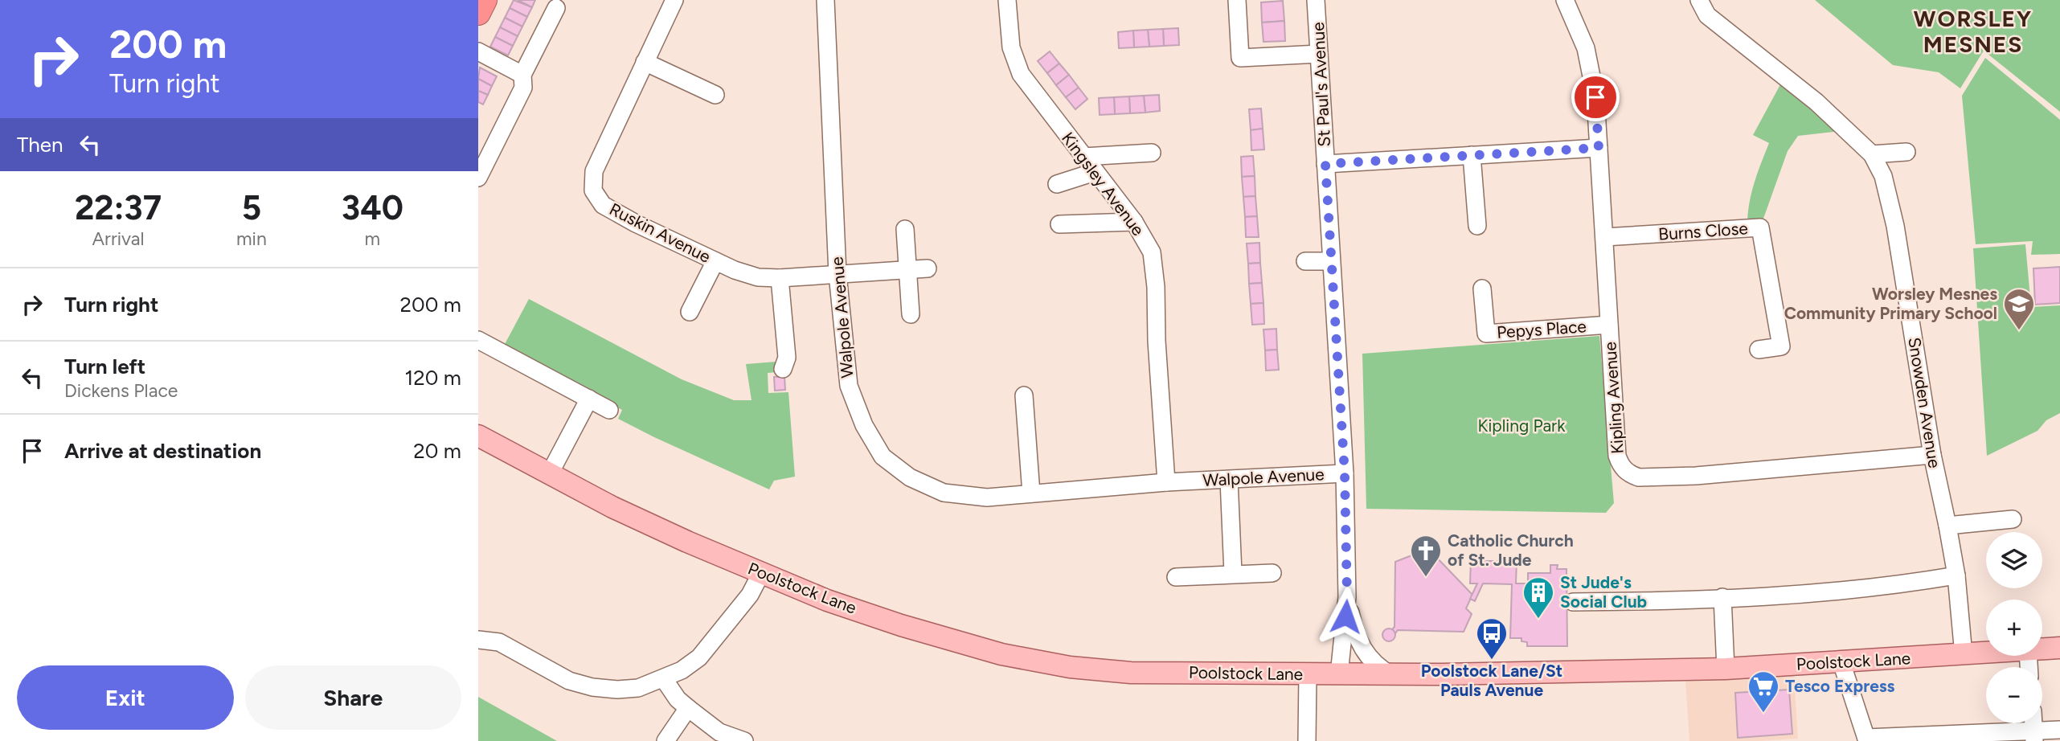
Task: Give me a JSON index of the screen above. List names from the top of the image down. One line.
{"streets":{"main road":["Poolstock Lane"],"street":["St Paul's Avenue","Kingsley Avenue","Burns Close","Ruskin Avenue","Walpole Avenue","Pepys Place","Kipling Avenue","Snowden Avenue"]},"crossings":[["St Paul's Avenue","Walpole Avenue"],["St Paul's Avenue","Poolstock Lane"],["Kingsley Avenue","Walpole Avenue"],["Burns Close","Kipling Avenue"],["Ruskin Avenue","Walpole Avenue"],["Pepys Place","Kipling Avenue"],["Kipling Avenue","Snowden Avenue"],["Snowden Avenue","Poolstock Lane"]],"districts":["WORSLEY MESNES"],"parks":["Kipling Park"],"places":{"school or university":["Worsley Mesnes Community Primary School"],"church":["Catholic Church of St. Jude"],"building":["St Jude's Social Club"],"bus stop":["Poolstock Lane/St Pauls Avenue"],"supermarket":["Tesco Express"]},"page":{"turn":["200 m","Turn right"],"then":"Then","eta":["22:37","Arrival","5","min","340","m"],"list":[{"name":"Turn right","value":"200 m"},{"name":"Turn left","note":"Dickens Place","value":"120 m"},{"name":"Arrive at destination","value":"20 m"}],"map_buttons":["+","−"],"buttons":["Exit","Share"]}}
